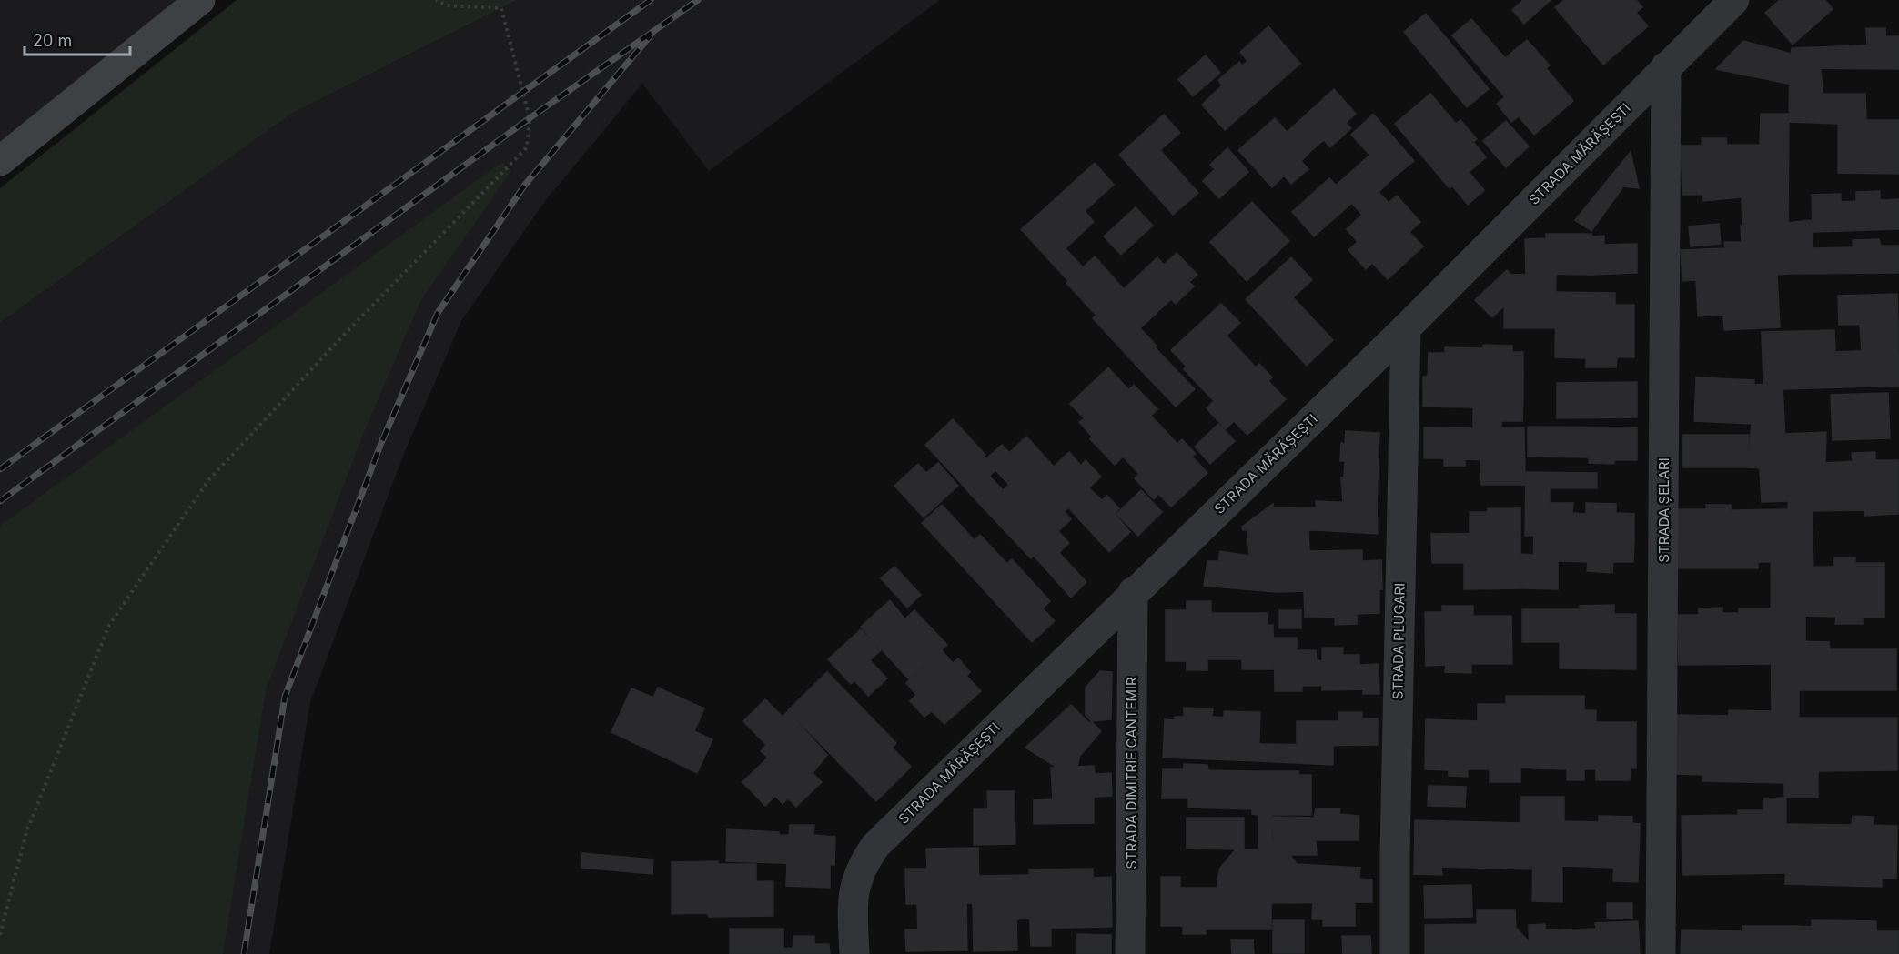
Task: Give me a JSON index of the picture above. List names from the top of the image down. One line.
{"streets":{"street":["STRADA MĂRĂȘEȘTI","STRADA ȘELARI","STRADA PLUGARI","STRADA DIMITRIE CANTEMIR"]},"crossings":[["STRADA MĂRĂȘEȘTI","STRADA ȘELARI"],["STRADA MĂRĂȘEȘTI","STRADA PLUGARI"],["STRADA MĂRĂȘEȘTI","STRADA DIMITRIE CANTEMIR"]],"scale_bar":"20 m"}
